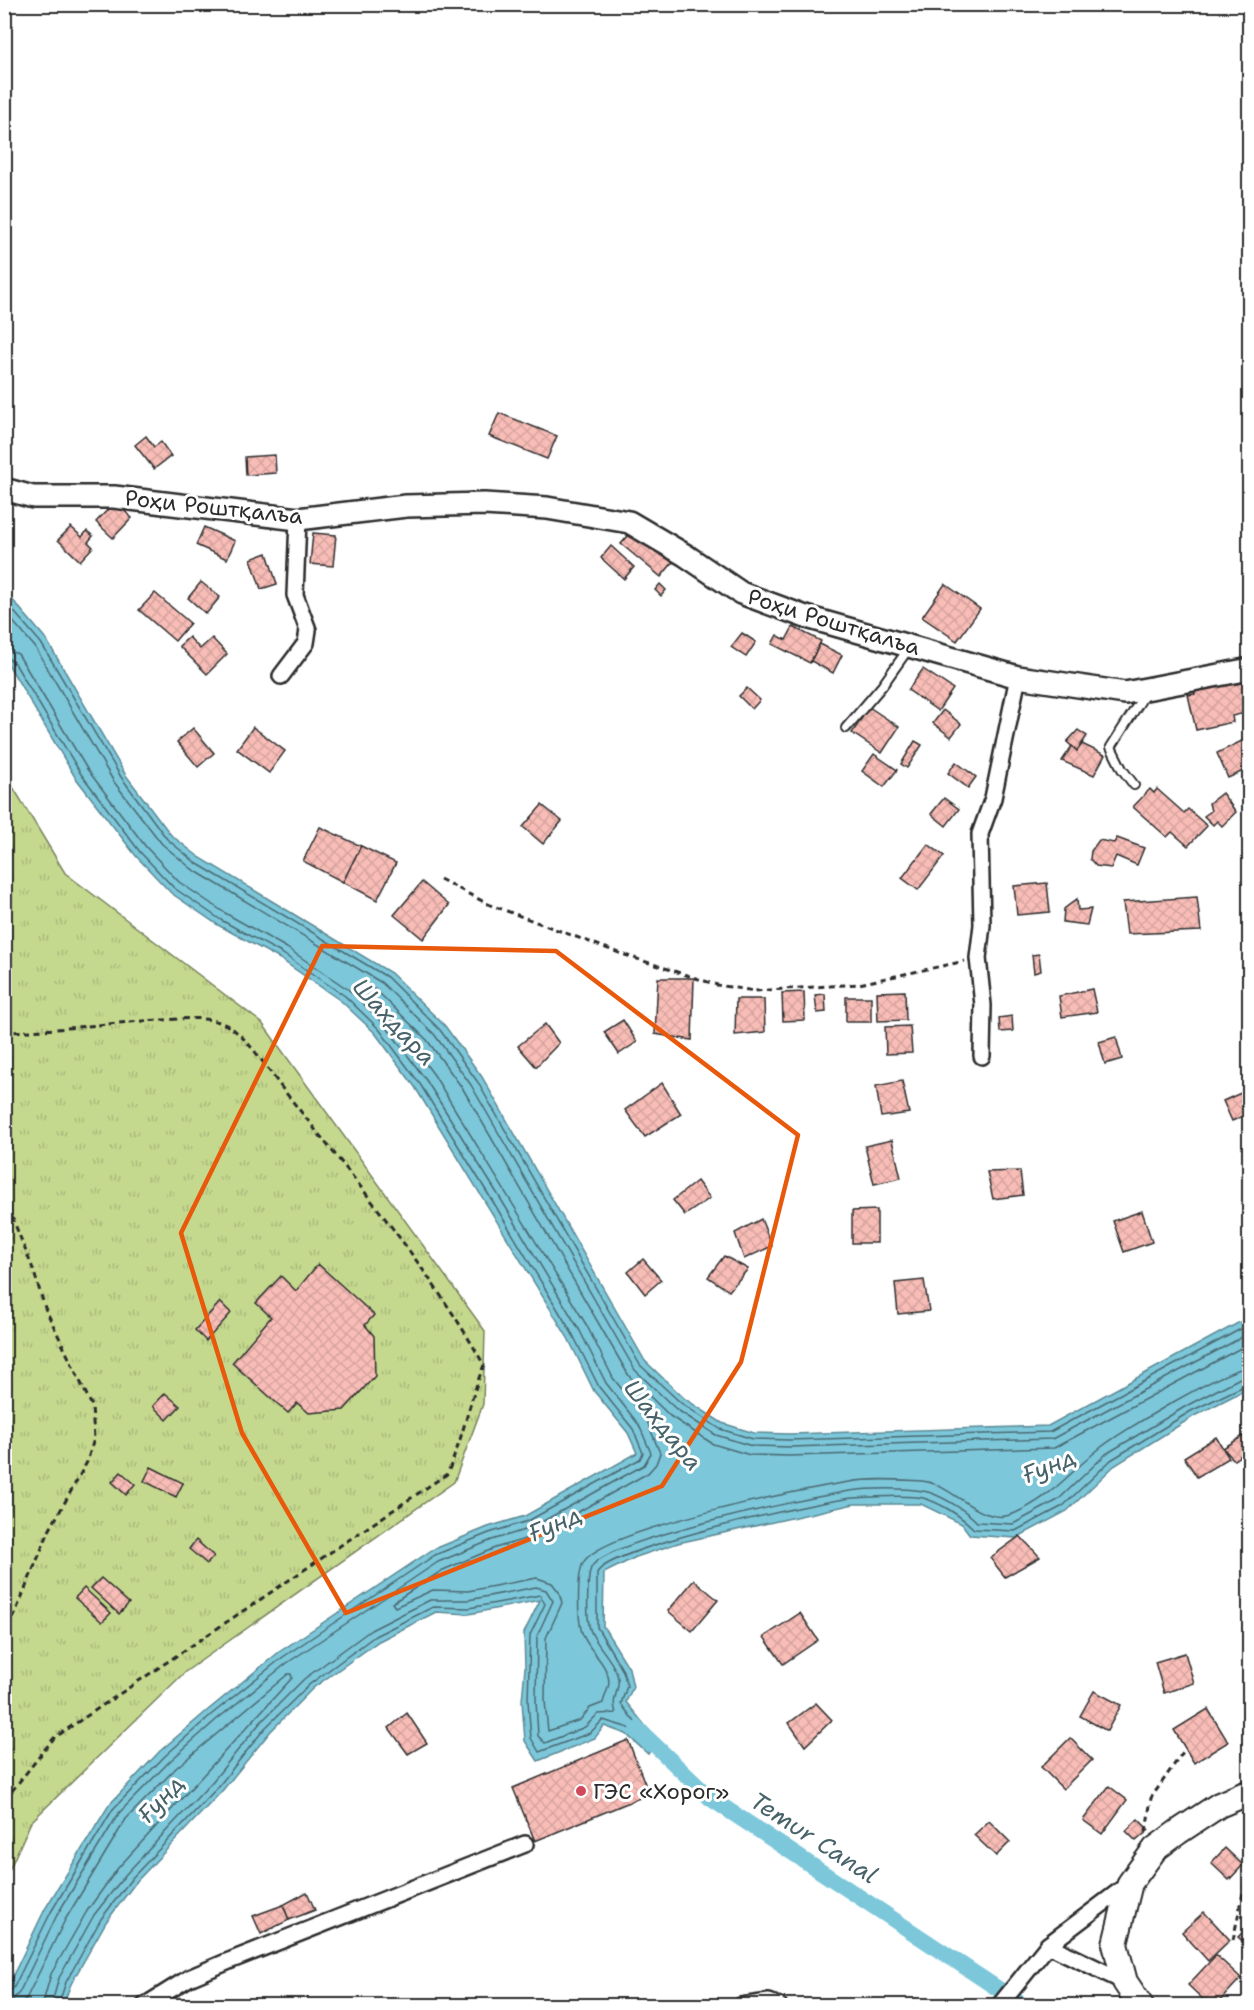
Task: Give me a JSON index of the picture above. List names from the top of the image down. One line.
{"streets":{"main road":["Роҳи Роштқалъа"]},"water":["Шахдара","Ғунд","Temur Canal"],"places":["ГЭС «Хорог»"]}
